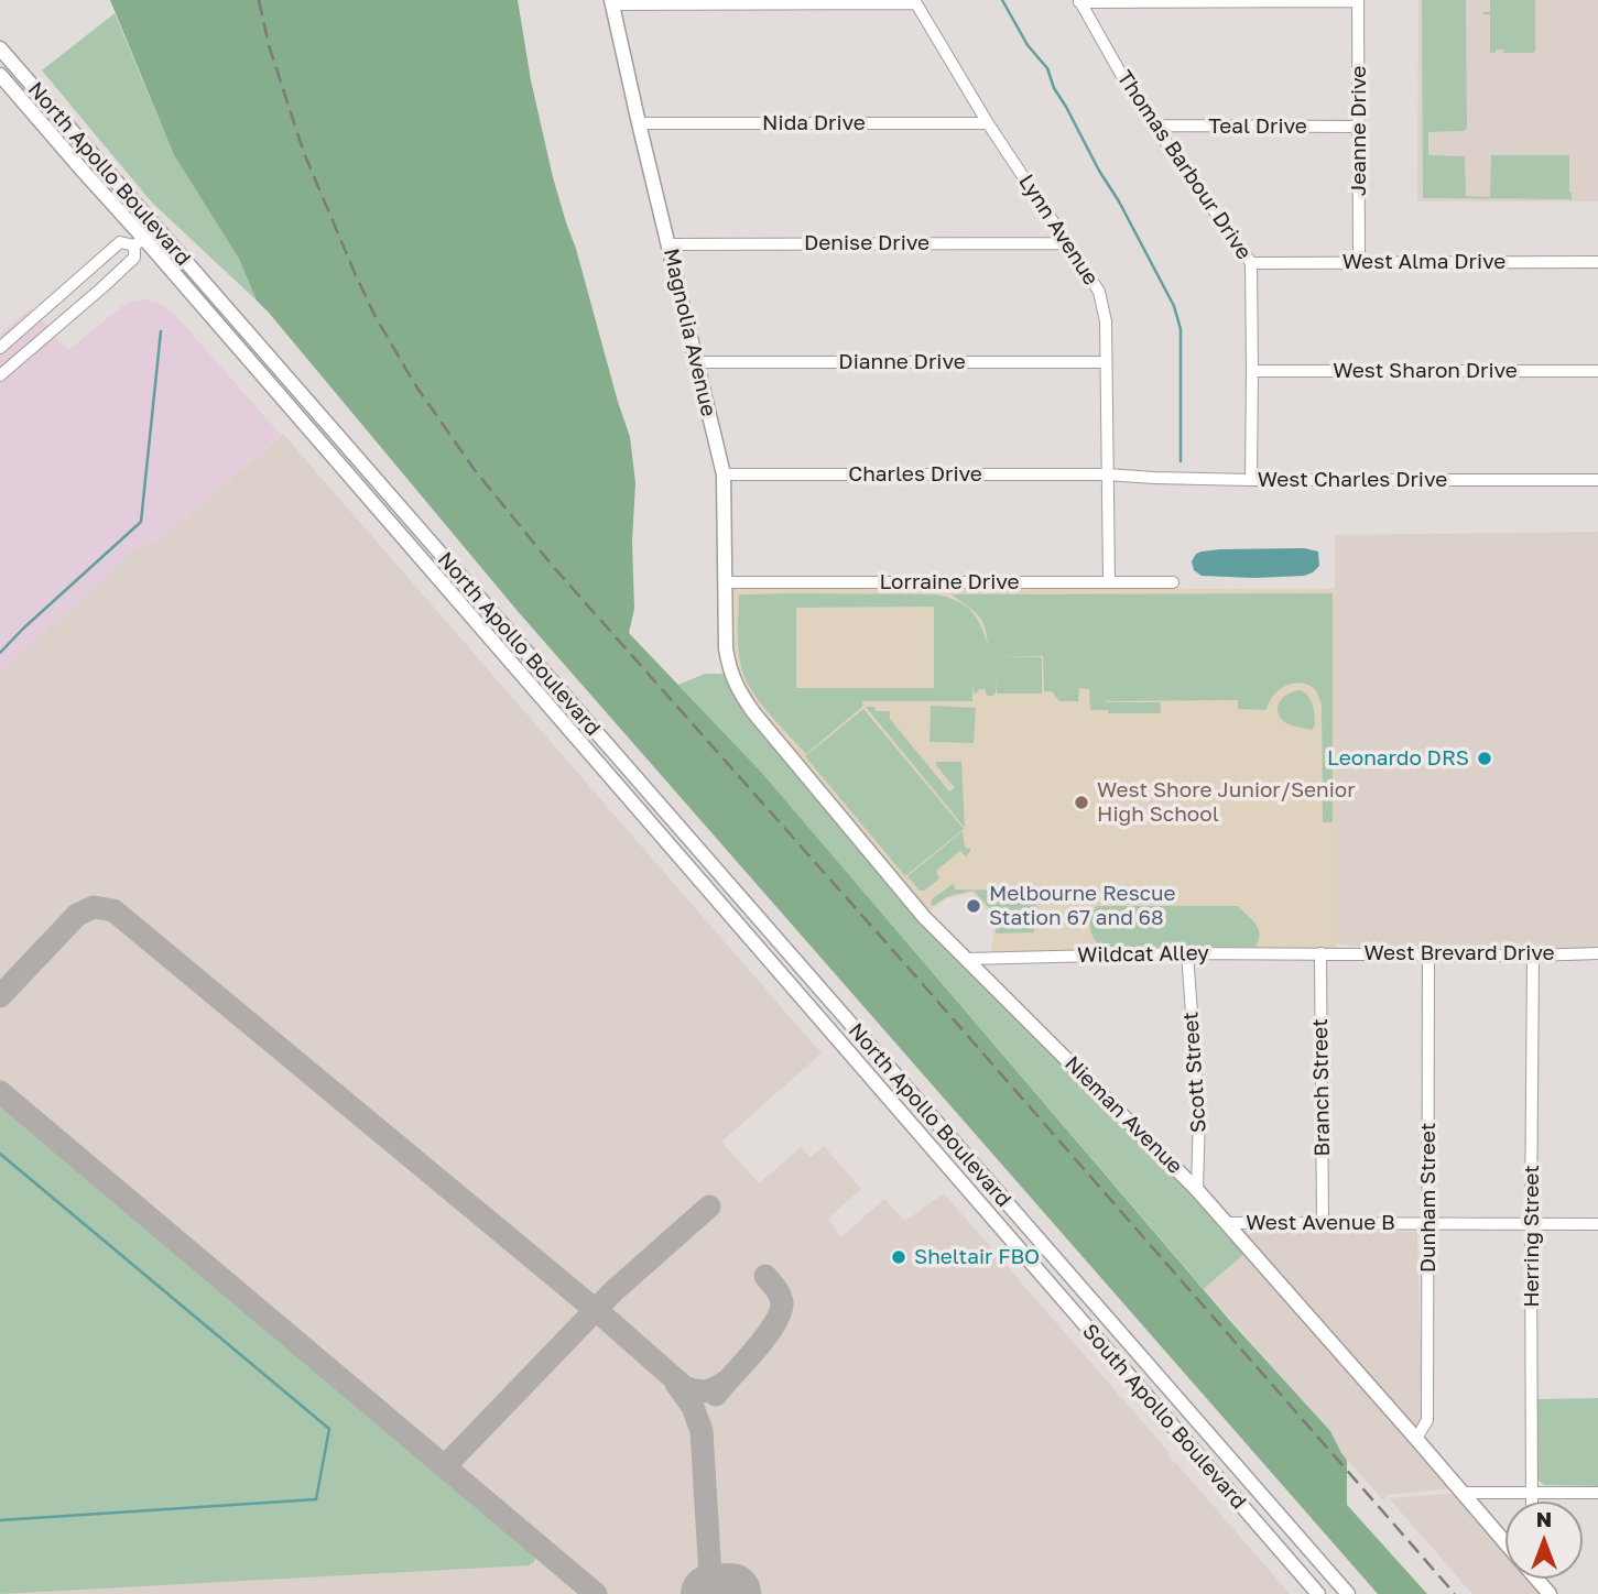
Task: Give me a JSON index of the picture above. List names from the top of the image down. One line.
{"streets":{"street":["Nida Drive","Teal Drive","Jeanne Drive","Thomas Barbour Drive","North Apollo Boulevard","Lynn Avenue","Denise Drive","West Alma Drive","Magnolia Avenue","Dianne Drive","West Sharon Drive","Charles Drive","West Charles Drive","Lorraine Drive","West Brevard Drive","Wildcat Alley","Scott Street","Branch Street","Nieman Avenue","Dunham Street","West Avenue B","Herring Street","South Apollo Boulevard"]},"crossings":[["Nida Drive","Lynn Avenue"],["Nida Drive","Magnolia Avenue"],["Teal Drive","Jeanne Drive"],["Teal Drive","Thomas Barbour Drive"],["Jeanne Drive","West Alma Drive"],["Thomas Barbour Drive","West Alma Drive"],["Thomas Barbour Drive","West Sharon Drive"],["Thomas Barbour Drive","West Charles Drive"],["North Apollo Boulevard","South Apollo Boulevard"],["Lynn Avenue","Denise Drive"],["Lynn Avenue","Dianne Drive"],["Lynn Avenue","Charles Drive"],["Lynn Avenue","West Charles Drive"],["Lynn Avenue","Lorraine Drive"],["Denise Drive","Magnolia Avenue"],["Magnolia Avenue","Dianne Drive"],["Magnolia Avenue","Charles Drive"],["Magnolia Avenue","Lorraine Drive"],["Magnolia Avenue","Nieman Avenue"],["Charles Drive","West Charles Drive"],["West Brevard Drive","Wildcat Alley"],["West Brevard Drive","Branch Street"],["West Brevard Drive","Dunham Street"],["West Brevard Drive","Herring Street"],["Wildcat Alley","Scott Street"],["Wildcat Alley","Branch Street"],["Wildcat Alley","Nieman Avenue"],["Scott Street","Nieman Avenue"],["Branch Street","West Avenue B"],["Nieman Avenue","Dunham Street"],["Nieman Avenue","West Avenue B"],["Dunham Street","West Avenue B"],["West Avenue B","Herring Street"]],"places":["Leonardo DRS","West Shore Junior/Senior High School","Melbourne Rescue Station 67 and 68","Sheltair FBO"],"north":"top"}
